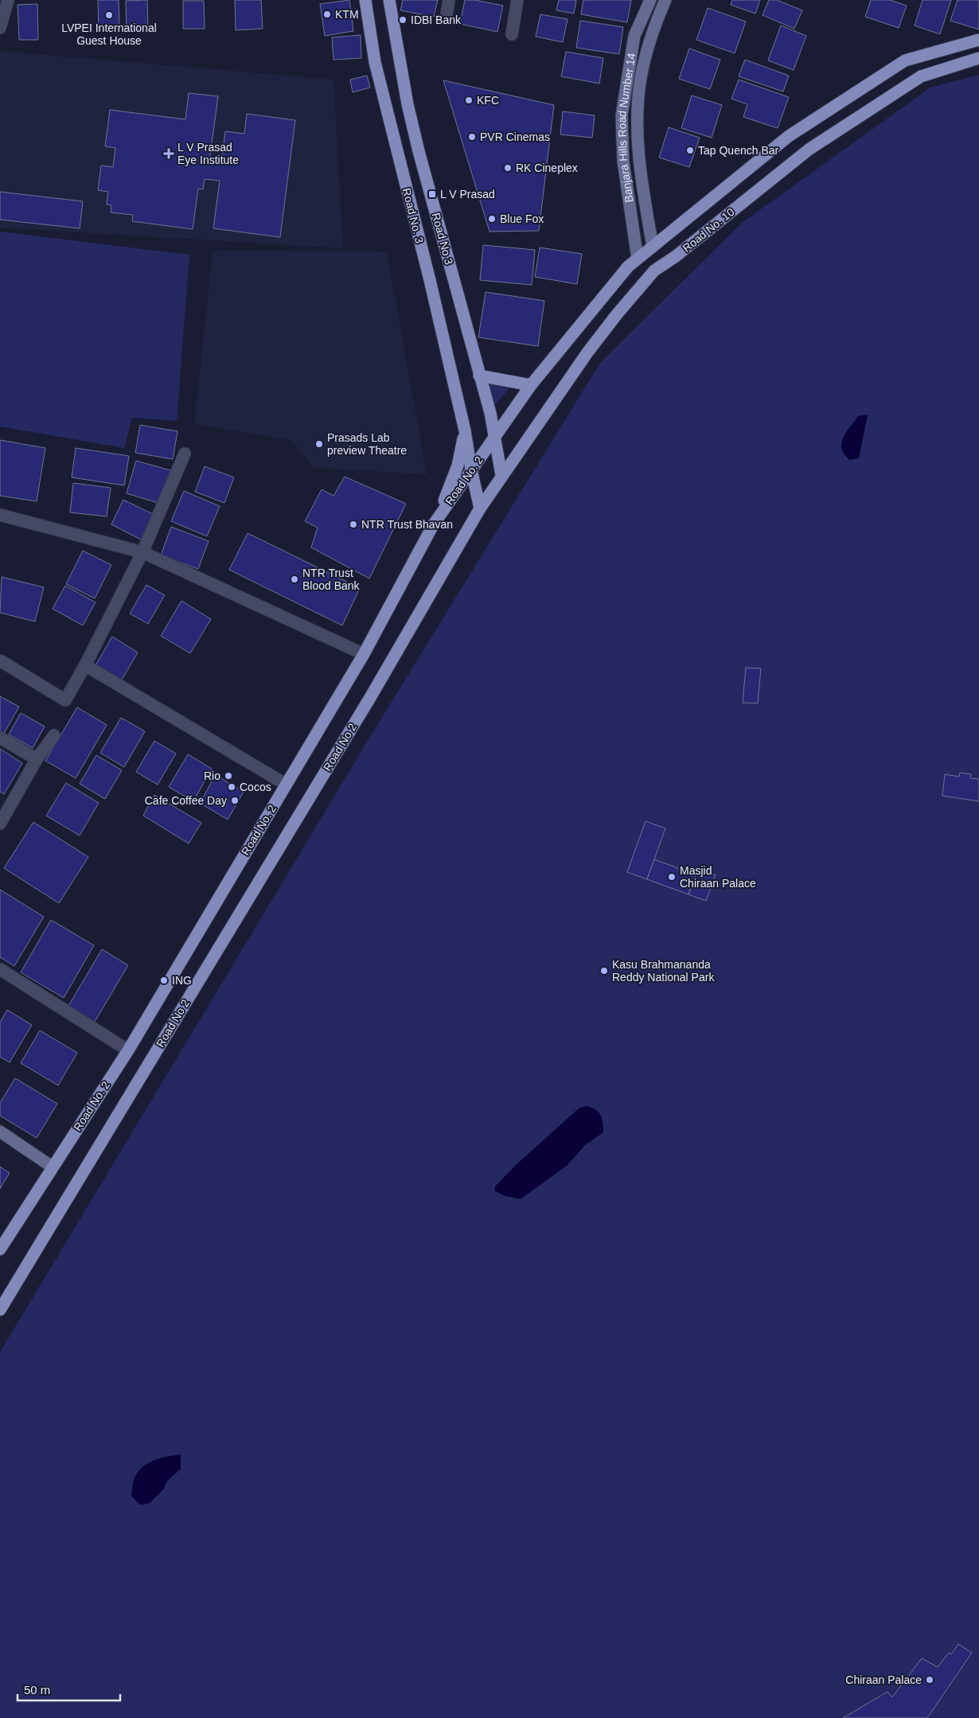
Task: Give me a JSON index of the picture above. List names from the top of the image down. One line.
{"streets":{"main road":["Road No. 3","Road No. 10","Road No 3","Road No. 2","Road No 2"],"street":["Banjara Hills Road Number 14"]},"crossings":[["Banjara Hills Road Number 14","Road No. 10"],["Road No. 3","Road No. 2"],["Road No. 3","Road No 2"],["Road No. 10","Road No 3"],["Road No. 10","Road No. 2"],["Road No 3","Road No. 2"]],"places":{"other":["KTM","LVPEI International Guest House","IDBI Bank","KFC","PVR Cinemas","Tap Quench Bar","RK Cineplex","Blue Fox","Prasads Lab preview Theatre","NTR Trust Bhavan","NTR Trust Blood Bank","Rio","Cocos","Cafe Coffee Day","Masjid Chiraan Palace","Kasu Brahmananda Reddy National Park","ING","Chiraan Palace"],"health":["L V Prasad Eye Institute"],"transit":["L V Prasad"]},"scale_bar":"50 m"}
